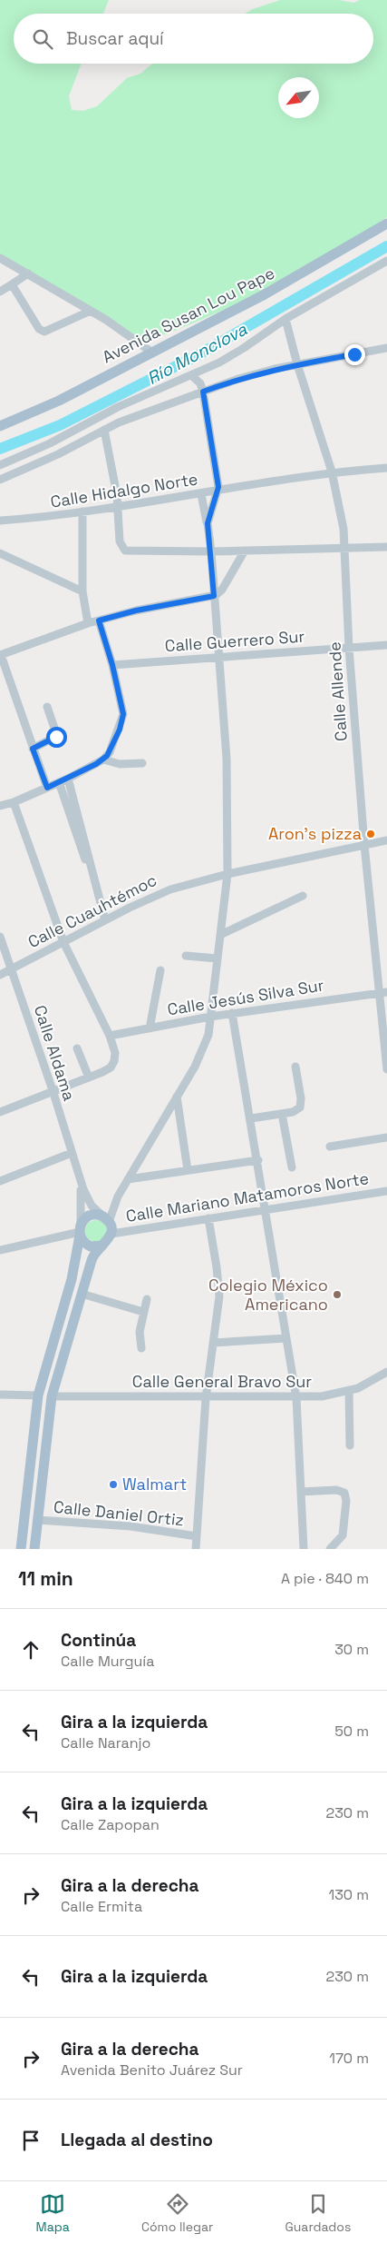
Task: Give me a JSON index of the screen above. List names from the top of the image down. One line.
{"streets":{"main road":["Avenida Susan Lou Pape"],"street":["Calle Hidalgo Norte","Calle Guerrero Sur","Calle Allende","Calle Cuauhtémoc","Calle Jesús Silva Sur","Calle Aldama","Calle Mariano Matamoros Norte","Calle General Bravo Sur","Calle Daniel Ortiz"]},"crossings":[["Calle Hidalgo Norte","Calle Allende"],["Calle Guerrero Sur","Calle Allende"],["Calle Allende","Calle Cuauhtémoc"],["Calle Allende","Calle Jesús Silva Sur"],["Calle Cuauhtémoc","Calle Aldama"],["Calle Aldama","Calle Mariano Matamoros Norte"]],"water":["Río Monclova"],"places":["Aron's pizza","Colegio México Americano","Walmart"],"north":"bottom left","page":{"search":"Buscar aquí","heading":["11 min","A pie · 840 m"],"list":[["Continúa","Calle Murguía","30 m"],["Gira a la izquierda","Calle Naranjo","50 m"],["Gira a la izquierda","Calle Zapopan","230 m"],["Gira a la derecha","Calle Ermita","130 m"],["Gira a la izquierda","230 m"],["Gira a la derecha","Avenida Benito Juárez Sur","170 m"],"Llegada al destino"],"nav":["Mapa","Cómo llegar","Guardados"]}}
